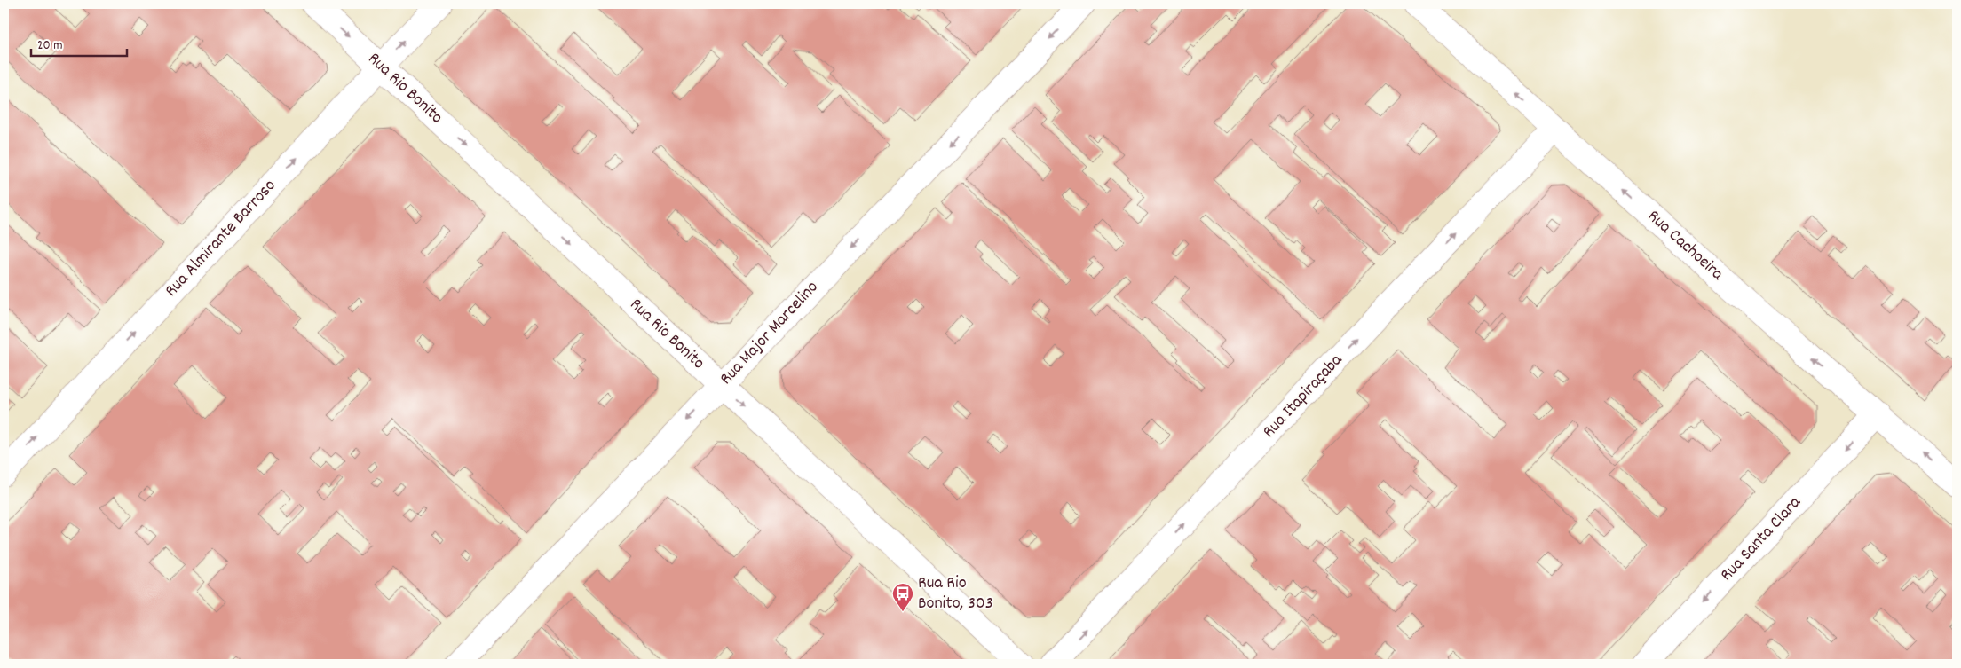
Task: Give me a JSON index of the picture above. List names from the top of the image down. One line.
{"streets":{"street":["Rua Rio Bonito","Rua Almirante Barroso","Rua Cachoeira","Rua Major Marcelino","Rua Itapiraçaba","Rua Santa Clara"]},"crossings":[["Rua Rio Bonito","Rua Almirante Barroso"],["Rua Rio Bonito","Rua Major Marcelino"],["Rua Cachoeira","Rua Itapiraçaba"],["Rua Cachoeira","Rua Santa Clara"]],"one_way":["Rua Rio Bonito","Rua Almirante Barroso","Rua Cachoeira","Rua Major Marcelino","Rua Itapiraçaba","Rua Santa Clara"],"places":{"bus stop":["Rua Rio Bonito, 303"]},"scale_bar":"20 m"}
